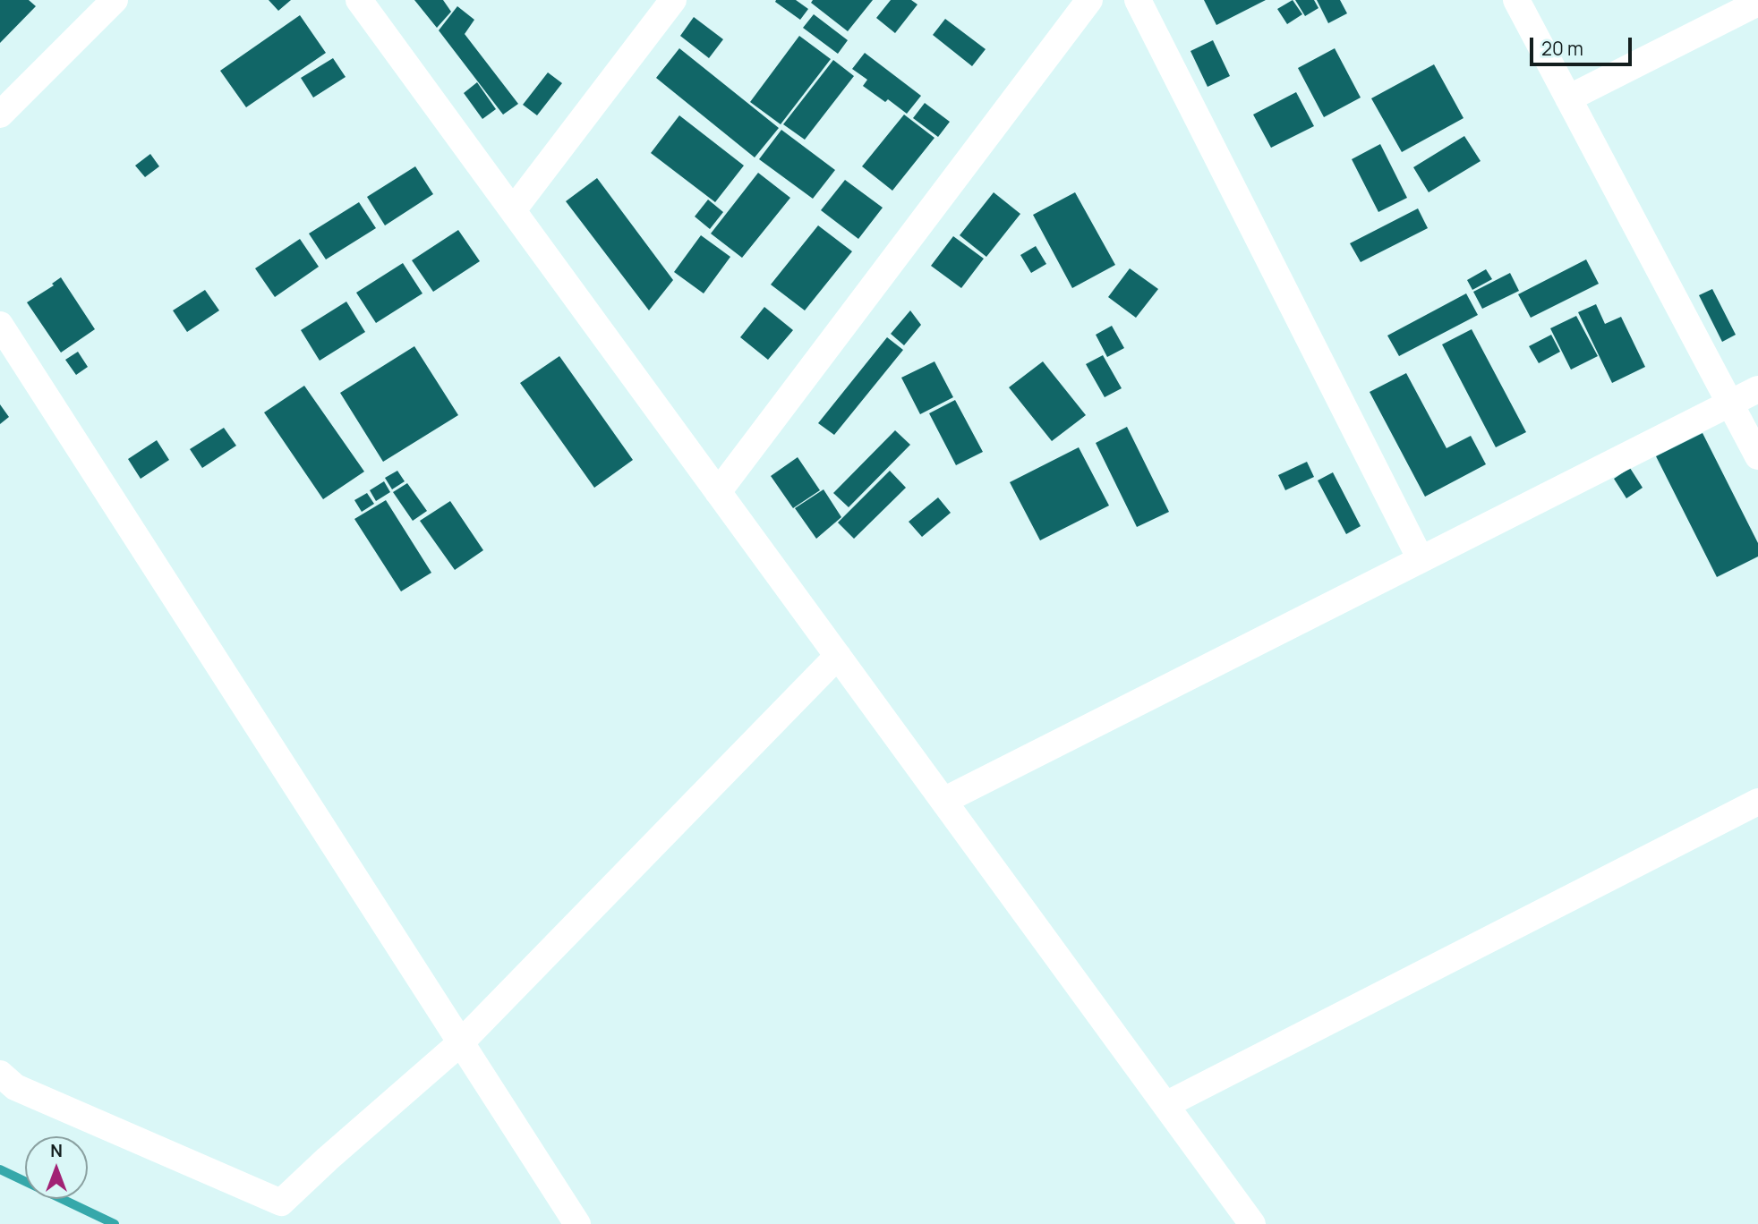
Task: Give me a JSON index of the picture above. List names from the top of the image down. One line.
{"scale_bar":"20 m","north":"top"}
